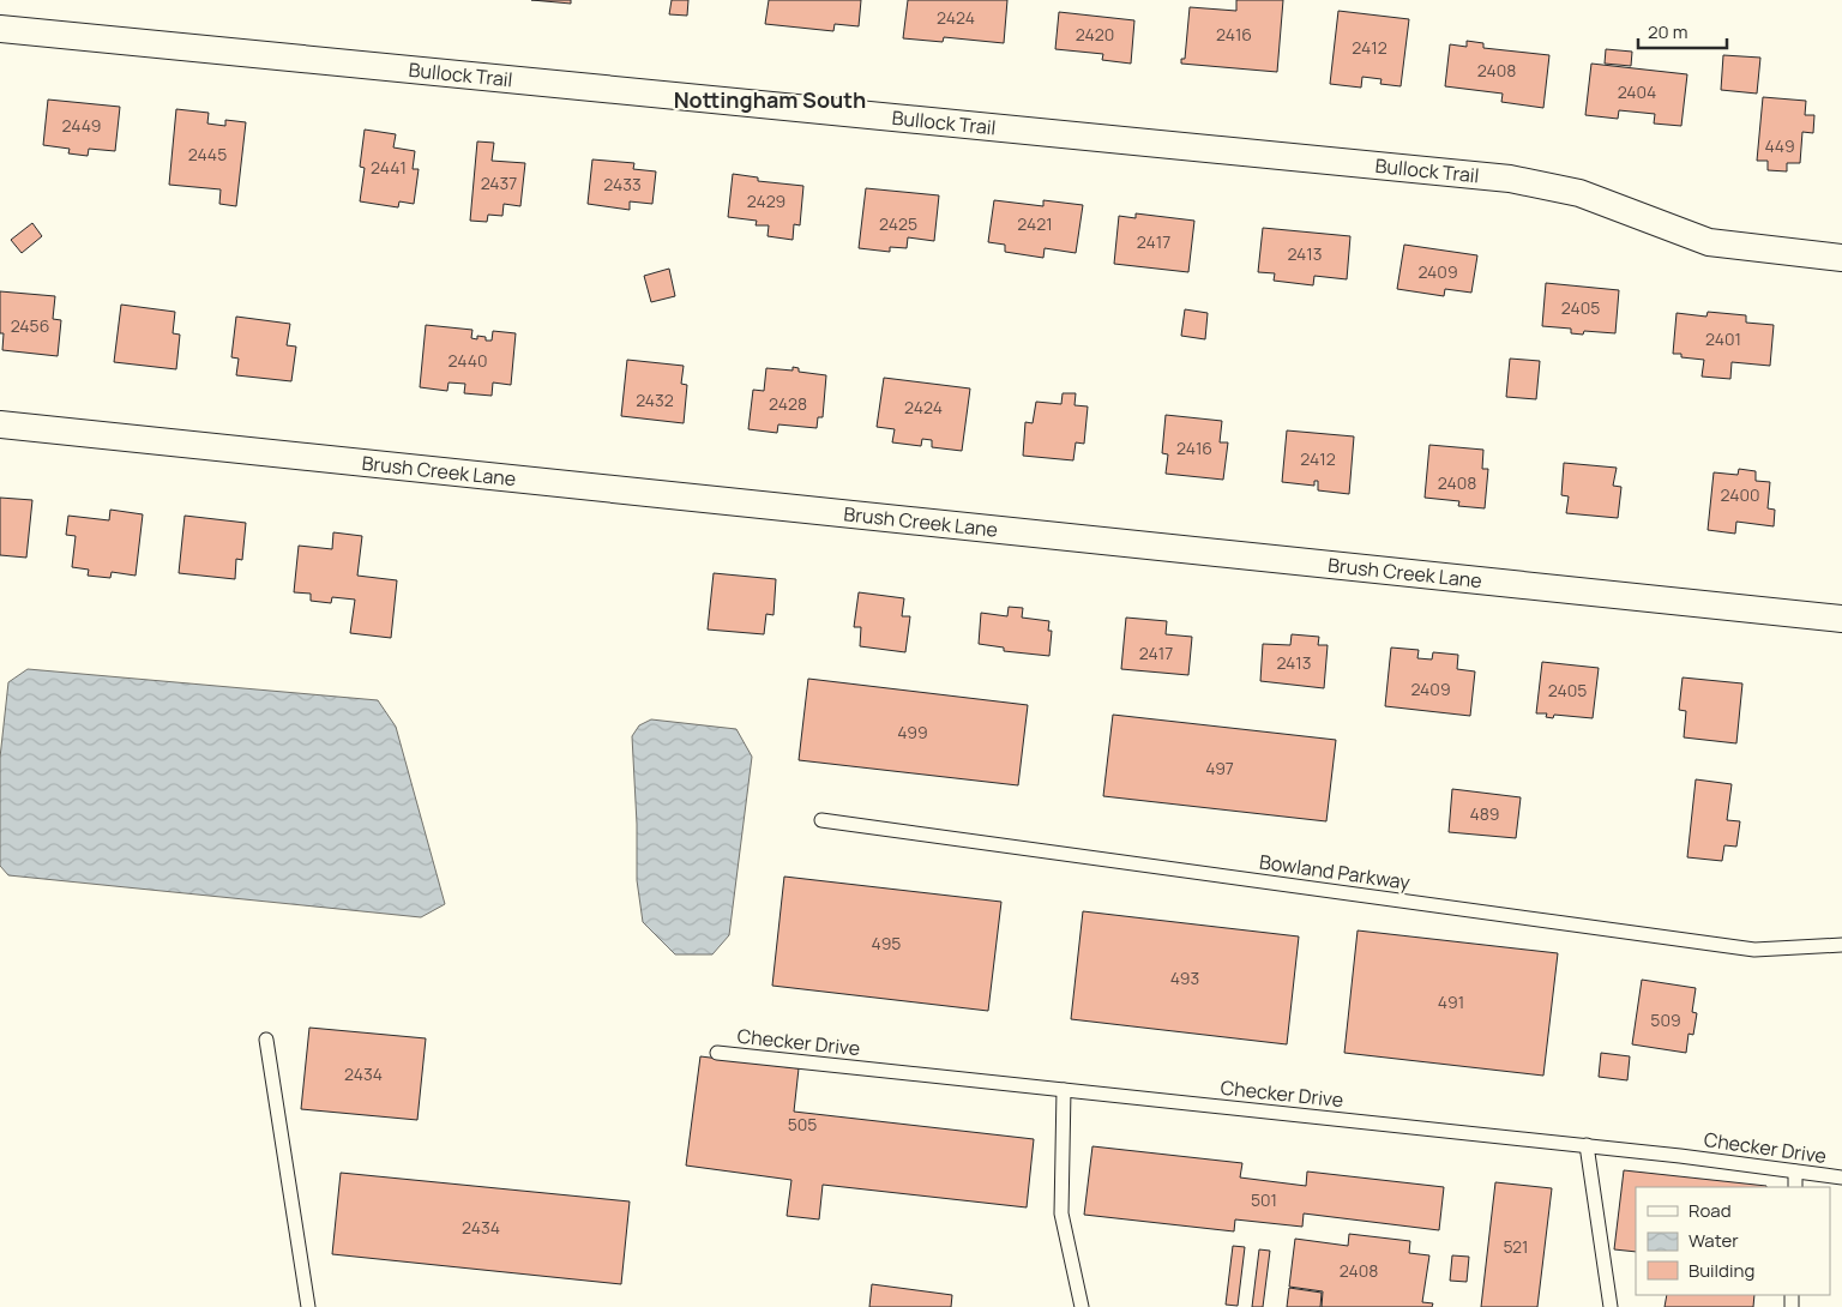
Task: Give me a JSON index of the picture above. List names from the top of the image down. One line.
{"streets":{"street":["Bullock Trail","Brush Creek Lane"],"lane":["Bowland Parkway","Checker Drive"]},"districts":["Nottingham South"],"house_numbers":["2424","2420","2416","2412","2408","2404","2449","449","2445","2441","2437","2433","2429","2425","2421","2417","2413","2409","2405","2456","2401","2440","2432","2428","2424","2416","2412","2408","2400","2417","2413","2409","2405","499","497","489","495","493","491","509","2434","505","501","2434","521","2408"],"legend":["Road","Water","Building"],"scale_bar":"20 m"}
